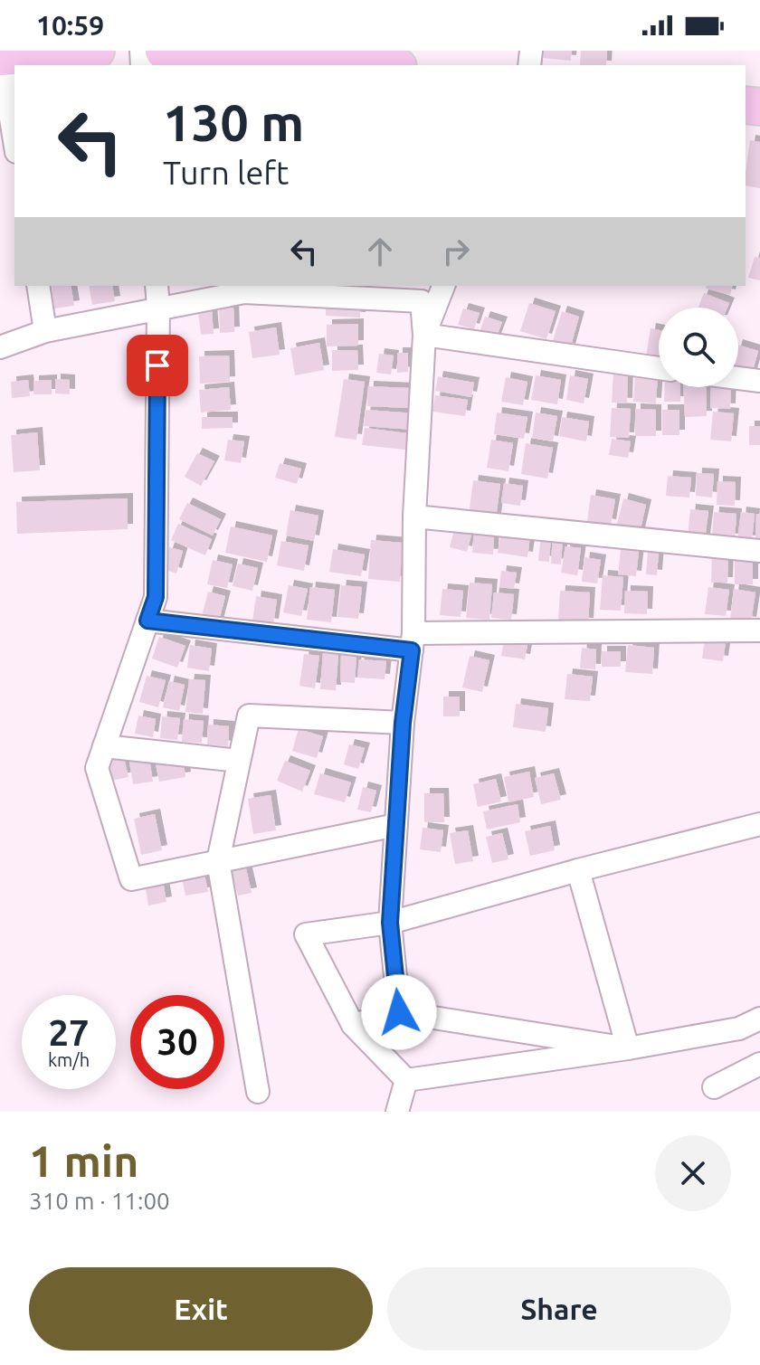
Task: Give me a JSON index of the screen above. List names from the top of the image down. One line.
{"page":{"status":"10:59","turn":["130 m","Turn left"],"speed":"27 km/h","limit":"30","heading":["1 min","310 m · 11:00"],"buttons":["Exit","Share"]}}
